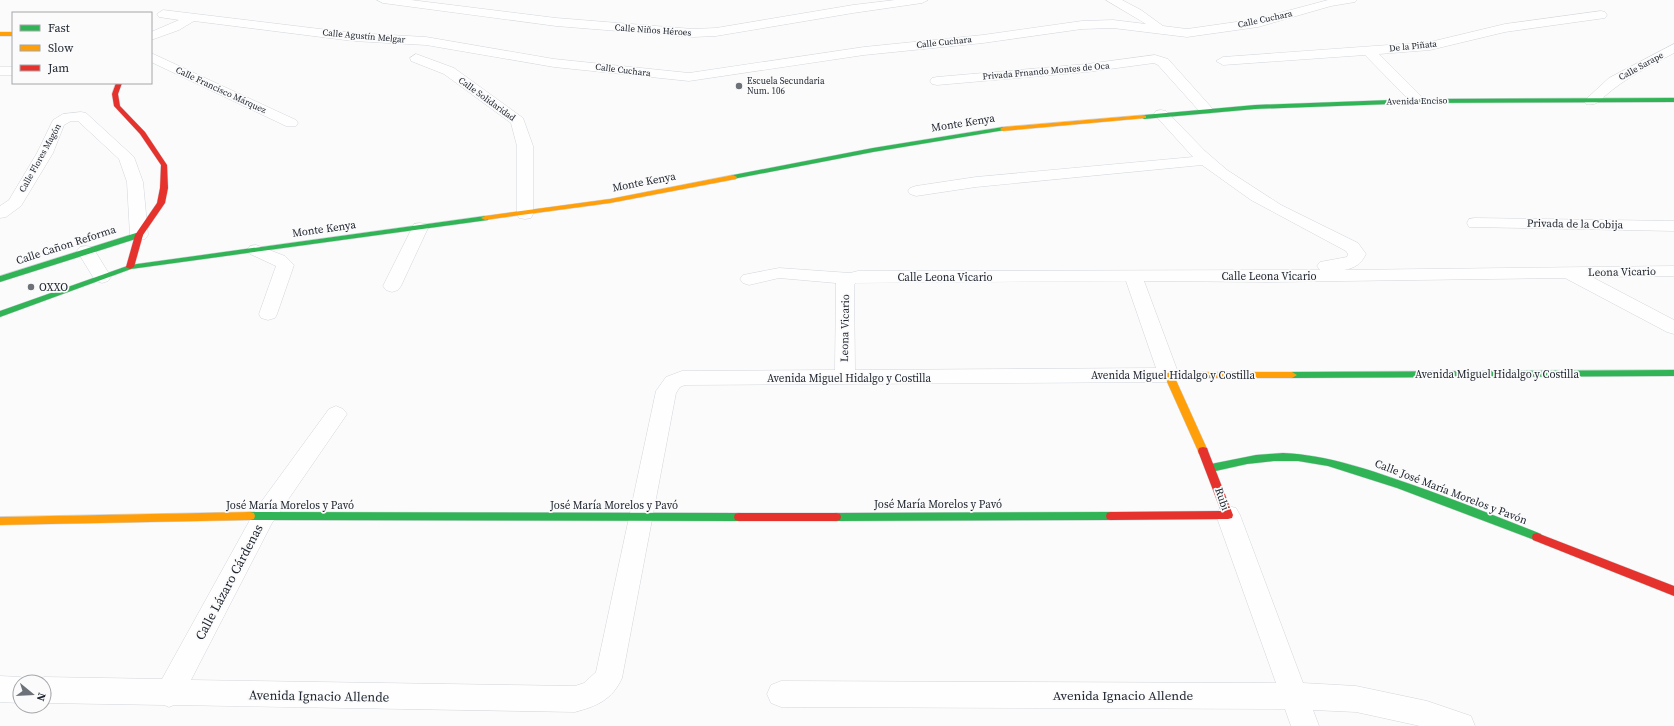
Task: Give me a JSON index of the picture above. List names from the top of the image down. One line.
{"streets":{"street":["Calle Cuchara","Calle Niños Héroes","Calle Agustín Melgar","De la Piñata","Calle Sarape","Privada Frnando Montes de Oca","Calle Francisco Márquez","Calle Solidaridad","Avenida Enciso","Monte Kenya","Calle Flores Magón","Privada de la Cobija","Calle Cañon Reforma","Leona Vicario","Calle Leona Vicario","Avenida Miguel Hidalgo y Costilla","Calle José María Morelos y Pavón","Rubi","José María Morelos y Pavó","Calle Lázaro Cárdenas","Avenida Ignacio Allende"]},"crossings":[["Calle Cuchara","Calle Agustín Melgar"],["Calle Sarape","Avenida Enciso"],["Privada Frnando Montes de Oca","Avenida Enciso"],["Calle Solidaridad","Monte Kenya"],["Avenida Enciso","Monte Kenya"],["Monte Kenya","Calle Flores Magón"],["Calle Flores Magón","Calle Cañon Reforma"],["Leona Vicario","Calle Leona Vicario"],["Leona Vicario","Avenida Miguel Hidalgo y Costilla"],["Calle Leona Vicario","Rubi"],["Avenida Miguel Hidalgo y Costilla","Rubi"],["Avenida Miguel Hidalgo y Costilla","José María Morelos y Pavó"],["Avenida Miguel Hidalgo y Costilla","Avenida Ignacio Allende"],["Calle José María Morelos y Pavón","Rubi"],["Rubi","José María Morelos y Pavó"],["Rubi","Avenida Ignacio Allende"],["José María Morelos y Pavó","Calle Lázaro Cárdenas"],["José María Morelos y Pavó","Avenida Ignacio Allende"],["Calle Lázaro Cárdenas","Avenida Ignacio Allende"]],"places":["Escuela Secundaria Num. 106","OXXO"],"legend":["Fast","Slow","Jam"],"north":"right"}
